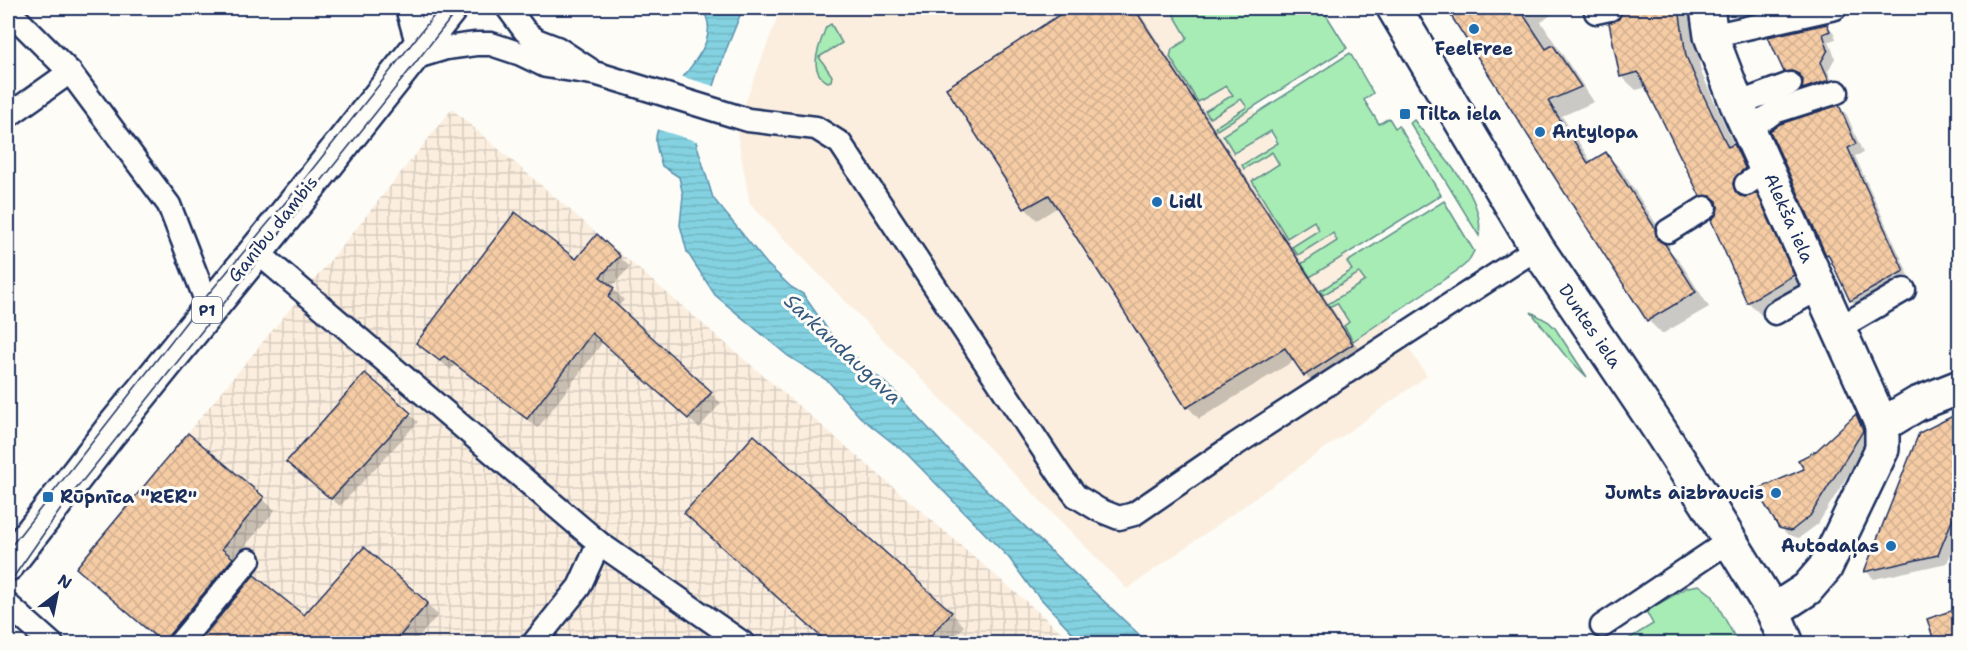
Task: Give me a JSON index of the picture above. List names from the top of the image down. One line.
{"streets":{"main road":["Alekša iela","Ganību dambis","P1","Duntes iela"]},"water":["Sarkandaugava"],"places":{"other":["FeelFree","Antylopa","Lidl","Jumts aizbraucis","Autodaļas"],"transit":["Tilta iela","Rūpnīca \"RER\""]},"north":"top right"}
